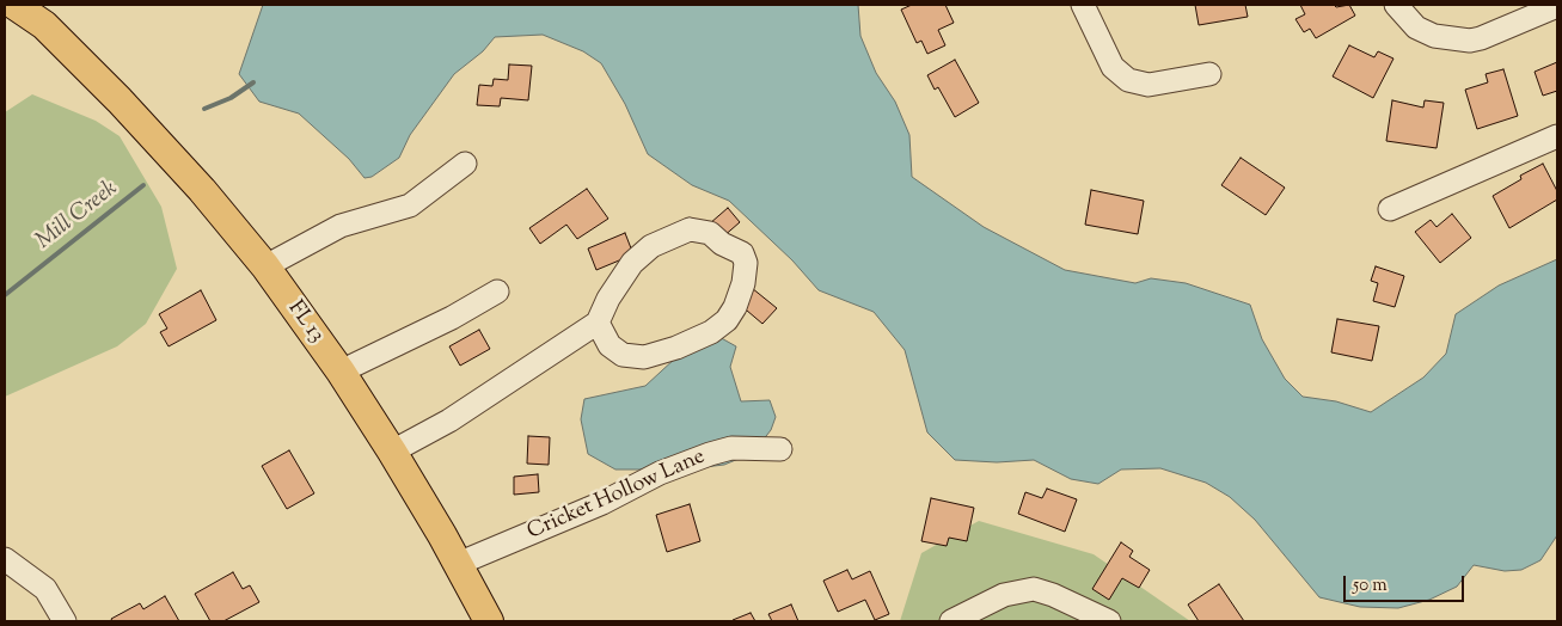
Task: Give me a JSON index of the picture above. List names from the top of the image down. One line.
{"streets":{"main road":["FL 13"],"street":["Cricket Hollow Lane"]},"crossings":[["FL 13","Cricket Hollow Lane"]],"water":["Mill Creek"],"scale_bar":"50 m"}
